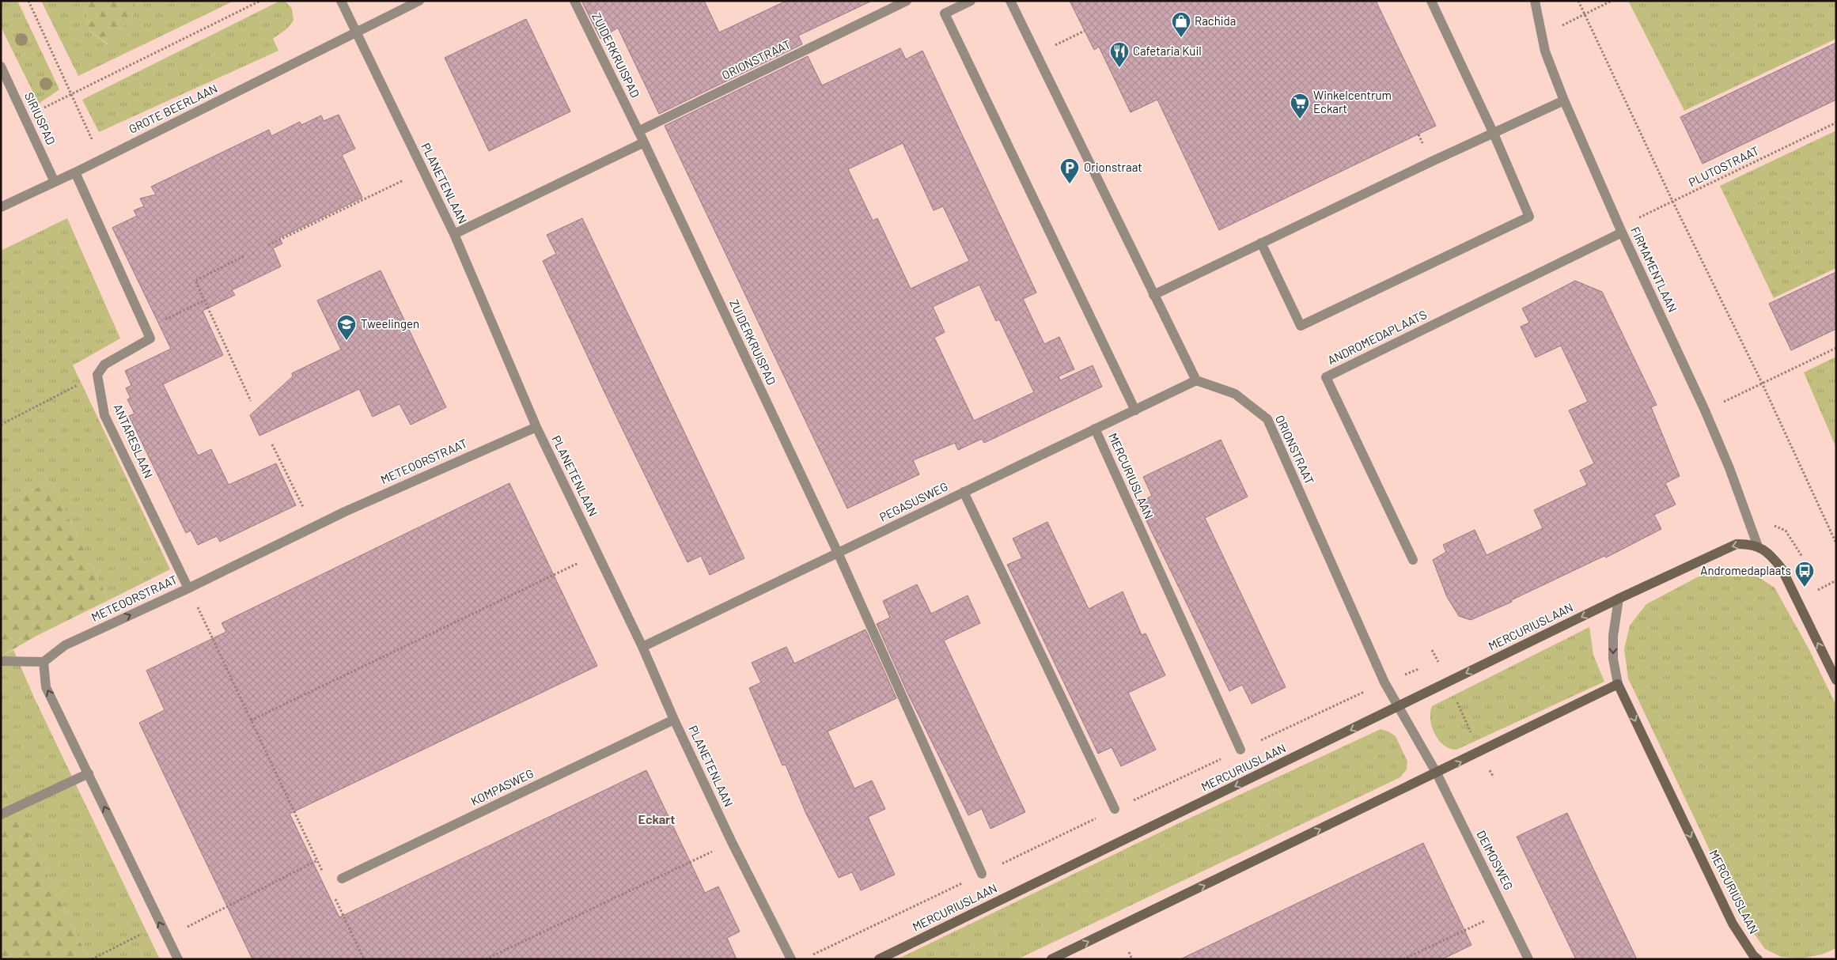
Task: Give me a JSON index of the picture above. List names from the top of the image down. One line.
{"streets":{"street":["ZUIDERKRUISPAD","ORIONSTRAAT","GROTE BEERLAAN","SIRIUSPAD","PLANETENLAAN","FIRMAMENTLAAN","ANDROMEDAPLAATS","ANTARESLAAN","METEOORSTRAAT","MERCURIUSLAAN","PEGASUSWEG","KOMPASWEG","DEIMOSWEG"],"path":["PLUTOSTRAAT"]},"crossings":[["ZUIDERKRUISPAD","ORIONSTRAAT"],["ZUIDERKRUISPAD","MERCURIUSLAAN"],["ZUIDERKRUISPAD","PEGASUSWEG"],["ORIONSTRAAT","MERCURIUSLAAN"],["ORIONSTRAAT","PEGASUSWEG"],["ORIONSTRAAT","DEIMOSWEG"],["GROTE BEERLAAN","SIRIUSPAD"],["GROTE BEERLAAN","PLANETENLAAN"],["PLUTOSTRAAT","FIRMAMENTLAAN"],["PLUTOSTRAAT","ANDROMEDAPLAATS"],["PLANETENLAAN","METEOORSTRAAT"],["PLANETENLAAN","PEGASUSWEG"],["PLANETENLAAN","KOMPASWEG"],["FIRMAMENTLAAN","ANDROMEDAPLAATS"],["FIRMAMENTLAAN","MERCURIUSLAAN"],["ANTARESLAAN","METEOORSTRAAT"],["MERCURIUSLAAN","PEGASUSWEG"]],"districts":["Eckart"],"places":{"shop":["Rachida"],"restaurant":["Cafetaria Kuil"],"supermarket":["Winkelcentrum Eckart"],"parking":["Orionstraat"],"school or university":["Tweelingen"],"bus stop":["Andromedaplaats"]}}
